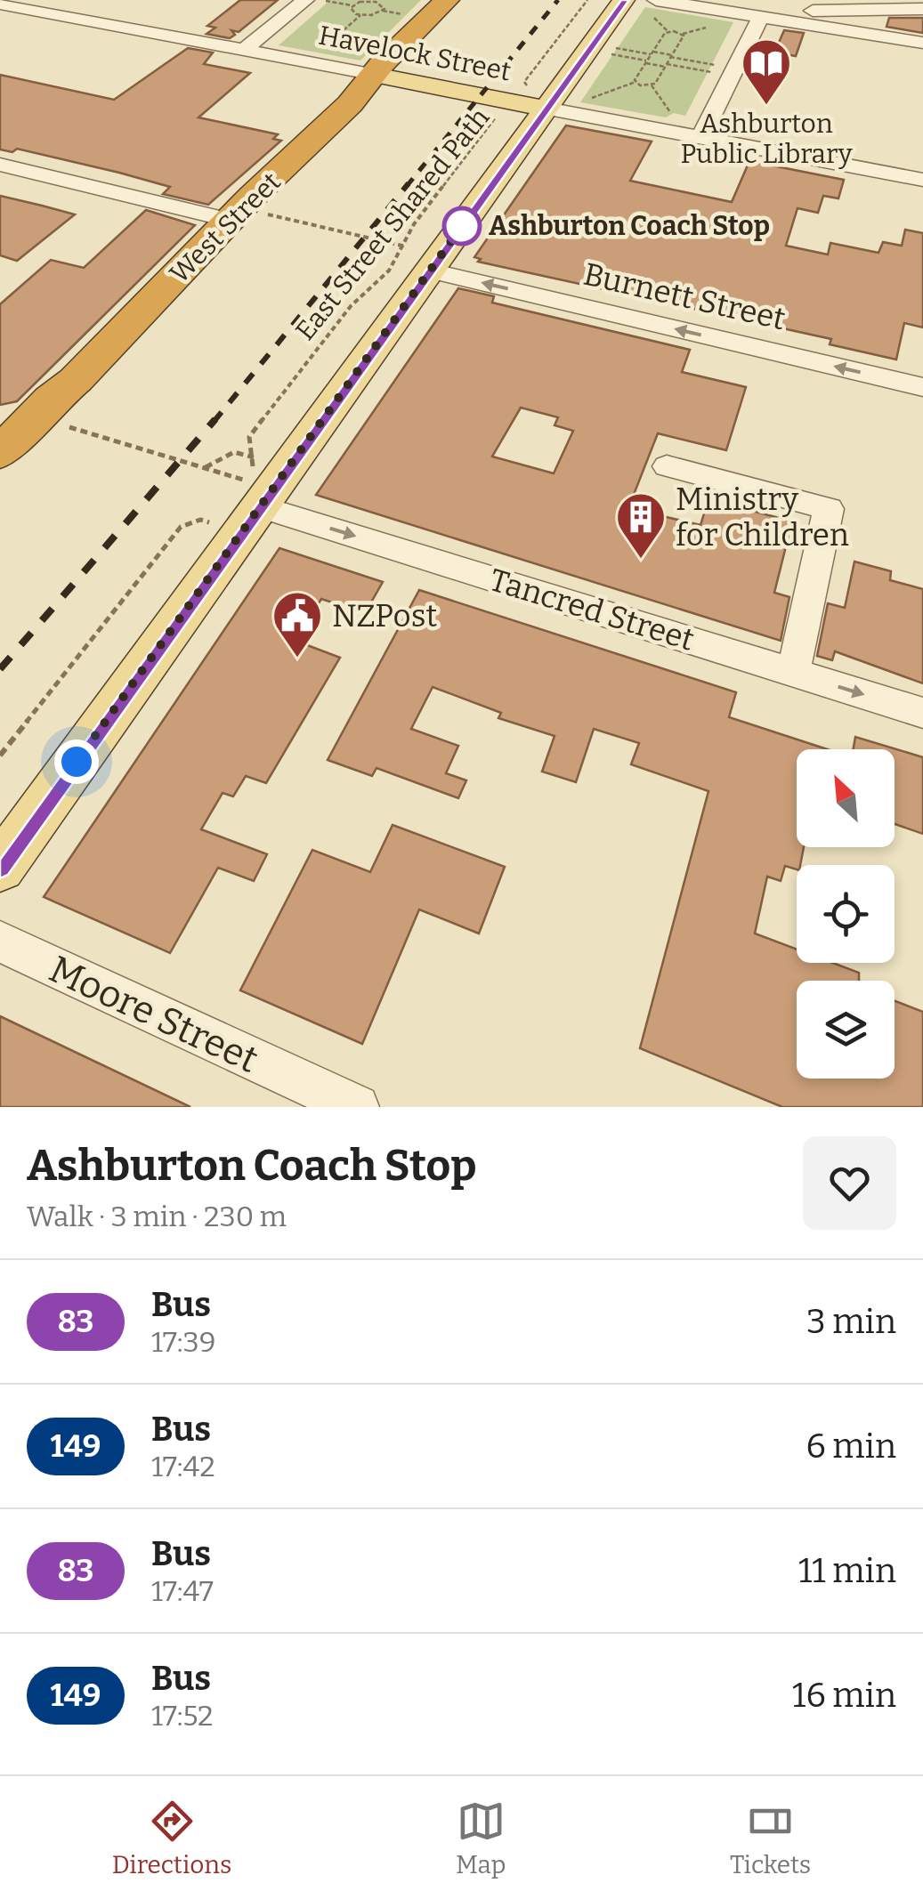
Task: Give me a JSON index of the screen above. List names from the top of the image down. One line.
{"streets":{"highway":["West Street"],"main road":["Havelock Street"],"street":["Burnett Street","Tancred Street","Moore Street"],"path":["East Street Shared Path"]},"crossings":[["Havelock Street","West Street"],["East Street Shared Path","Tancred Street"]],"one_way":["Burnett Street","Tancred Street"],"places":{"library":["Ashburton Public Library"],"other":["Ashburton Coach Stop"],"building":["Ministry for Children"],"public building":["NZPost"]},"lines":["bus line 83"],"north":"top left","page":{"heading":["Ashburton Coach Stop","Walk · 3 min · 230 m"],"list":[{"mark":"83","name":"Bus","note":"17:39","value":"3 min"},{"mark":"149","name":"Bus","note":"17:42","value":"6 min"},{"mark":"83","name":"Bus","note":"17:47","value":"11 min"},{"mark":"149","name":"Bus","note":"17:52","value":"16 min"}],"tabs":["Directions","Map","Tickets"]}}
